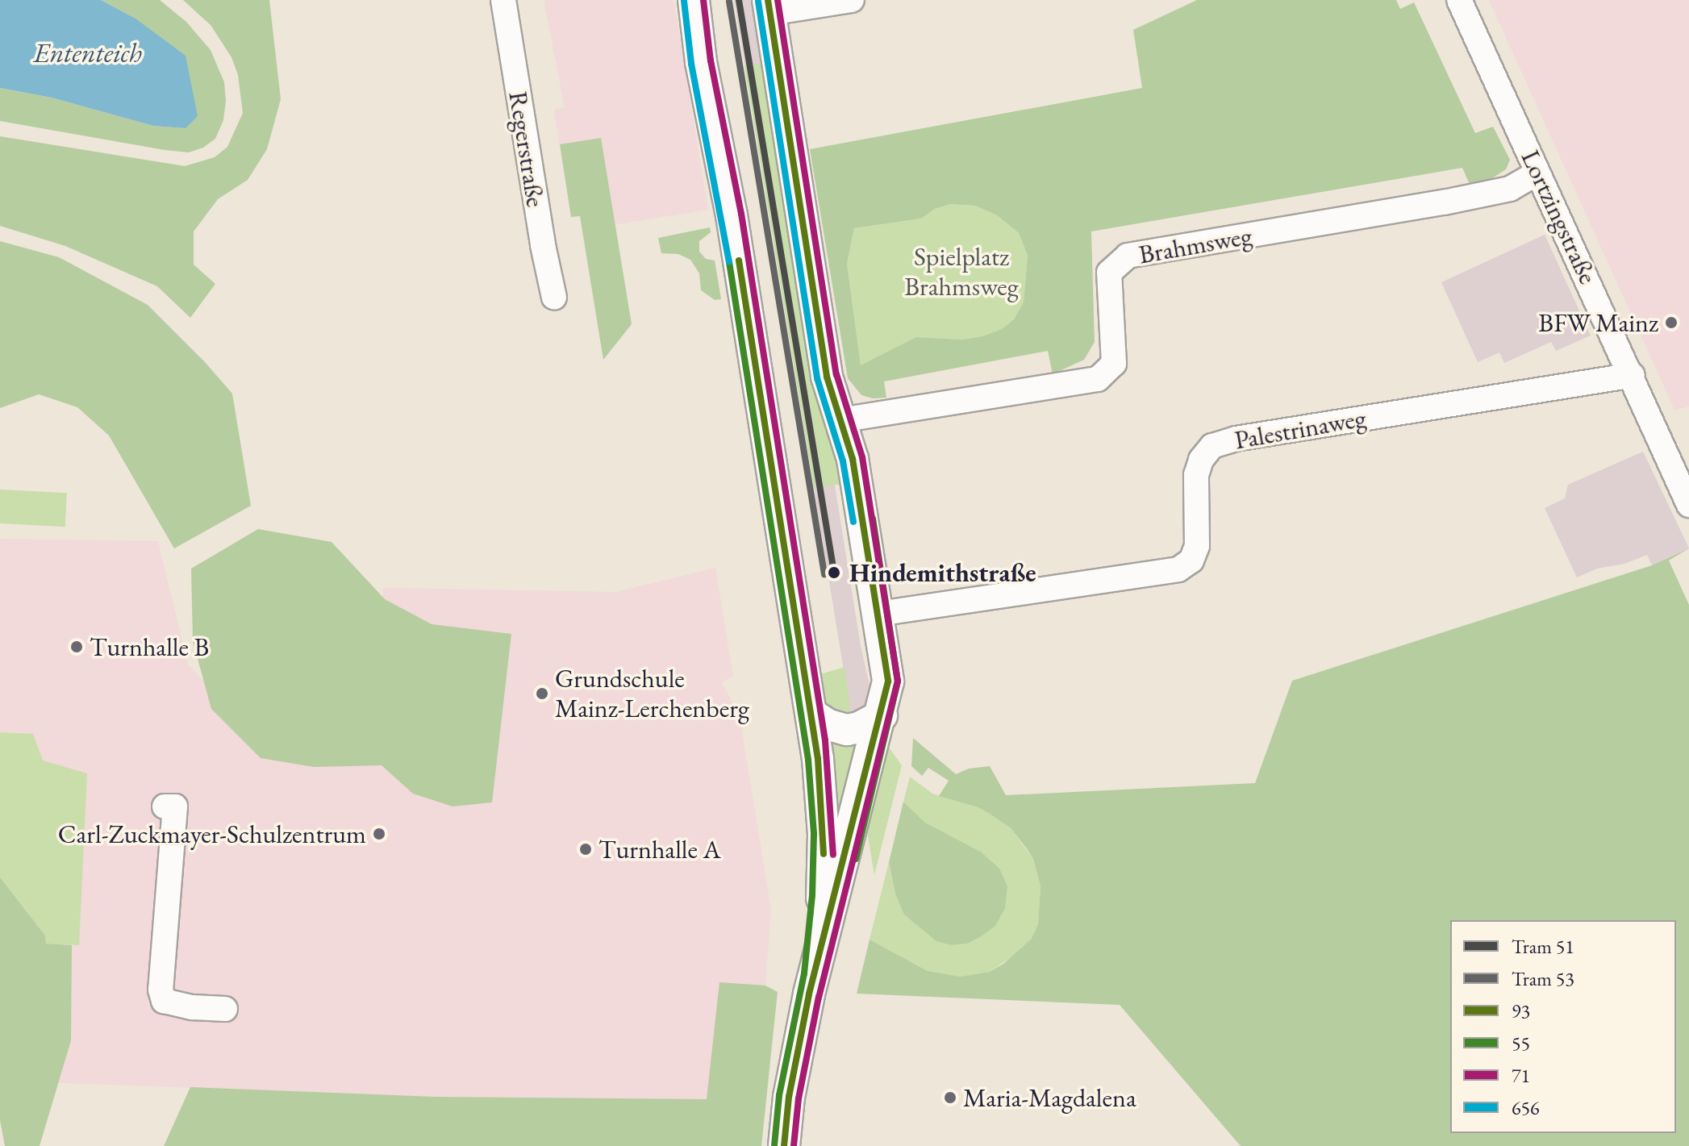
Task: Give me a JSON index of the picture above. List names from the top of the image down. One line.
{"streets":{"street":["Regerstraße","Lortzingstraße","Brahmsweg","Palestrinaweg"]},"crossings":[["Lortzingstraße","Brahmsweg"],["Lortzingstraße","Palestrinaweg"]],"water":["Ententeich"],"parks":["Spielplatz Brahmsweg"],"places":["BFW Mainz","Hindemithstraße","Turnhalle B","Grundschule Mainz-Lerchenberg","Carl-Zuckmayer-Schulzentrum","Turnhalle A","Maria-Magdalena"],"lines":["tram line 51","transit line 93","transit line 71","transit line 656","tram line 53","transit line 55"],"legend":["Tram 51","Tram 53","93","55","71","656"]}
